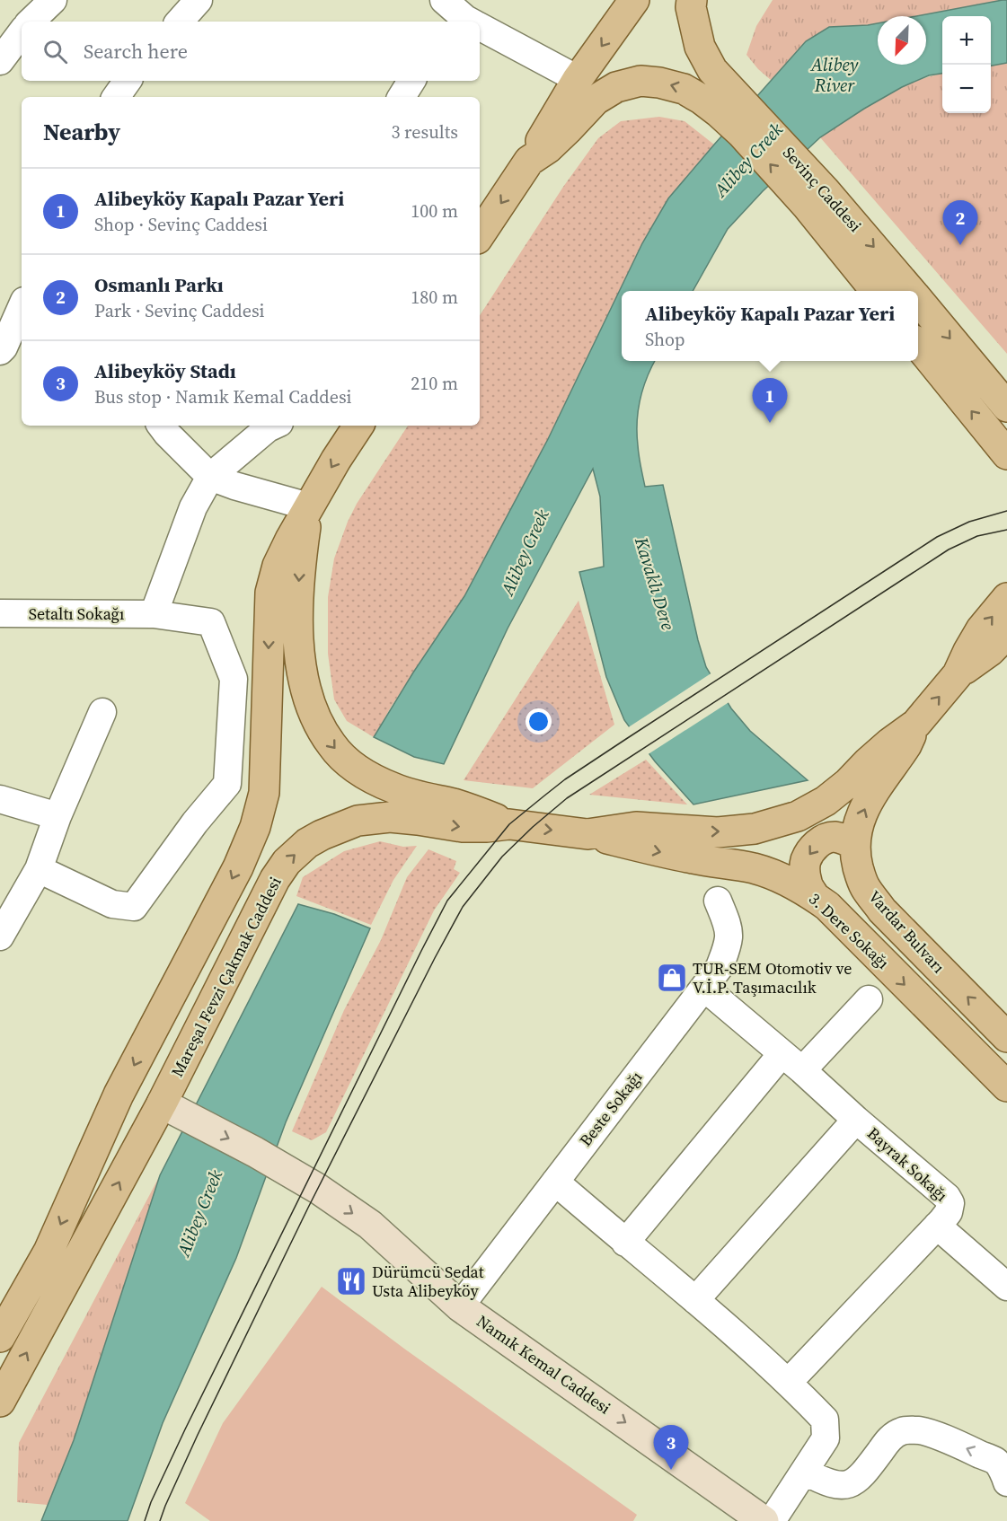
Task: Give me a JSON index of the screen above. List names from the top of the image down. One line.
{"streets":{"main road":["Sevinç Caddesi","3. Dere Sokağı","Vardar Bulvarı","Mareşal Fevzi Çakmak Caddesi","Namık Kemal Caddesi"],"street":["Setaltı Sokağı","Beste Sokağı","Bayrak Sokağı"]},"crossings":[["Mareşal Fevzi Çakmak Caddesi","Namık Kemal Caddesi"],["Beste Sokağı","Bayrak Sokağı"],["Beste Sokağı","Namık Kemal Caddesi"]],"one_way":["3. Dere Sokağı","Vardar Bulvarı","Namık Kemal Caddesi"],"water":["Alibey River","Alibey Creek","Kavaklı Dere"],"places":{"shop":["TUR-SEM Otomotiv ve V.İ.P. Taşımacılık"],"restaurant":["Dürümcü Sedat Usta Alibeyköy"]},"north":"bottom left","page":{"map_buttons":["+","−"],"search":"Search here","heading":["Nearby","3 results"],"list":[{"mark":"1","name":"Alibeyköy Kapalı Pazar Yeri","note":"Shop · Sevinç Caddesi","value":"100 m"},{"mark":"2","name":"Osmanlı Parkı","note":"Park · Sevinç Caddesi","value":"180 m"},{"mark":"3","name":"Alibeyköy Stadı","note":"Bus stop · Namık Kemal Caddesi","value":"210 m"}],"pins":["2","1","3"],"popup":["Alibeyköy Kapalı Pazar Yeri","Shop"]}}
